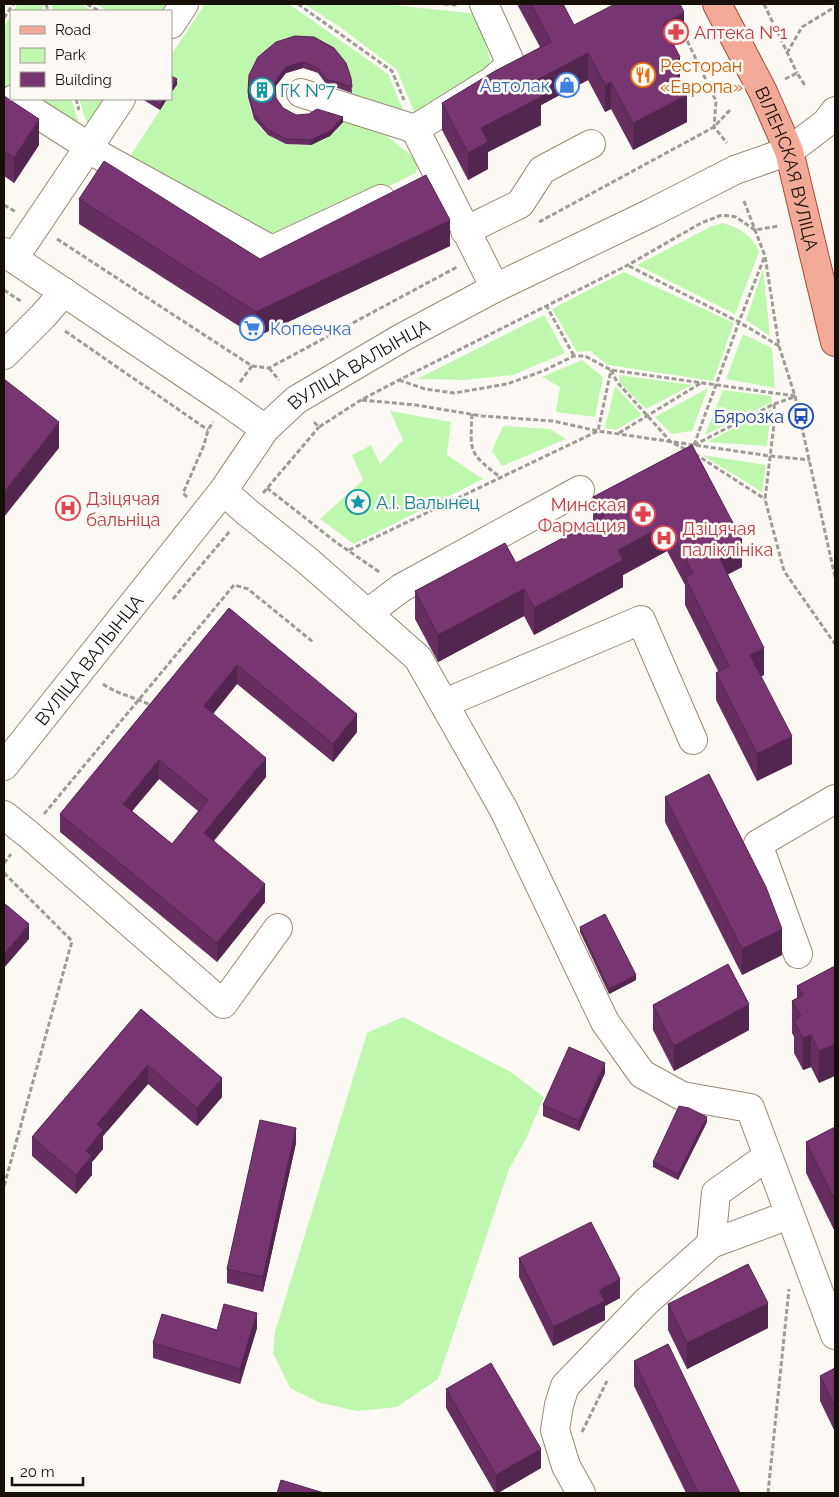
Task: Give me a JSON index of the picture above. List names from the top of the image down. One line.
{"streets":{"main road":["ВІЛЕНСКАЯ ВУЛІЦА"],"street":["ВУЛІЦА ВАЛЫНЦА"]},"crossings":[["ВІЛЕНСКАЯ ВУЛІЦА","ВУЛІЦА ВАЛЫНЦА"]],"places":{"pharmacy":["Аптека №1","Минская Фармация"],"restaurant":["Ресторан «Европа»"],"shop":["Автолак"],"building":["ГК №7"],"supermarket":["Копеечка"],"bus stop":["Бярозка"],"place":["А.І. Валынец"],"hospital":["Дзіцячая бальніца","Дзіцячая паліклініка"]},"legend":["Road","Park","Building"],"scale_bar":"20 m"}
